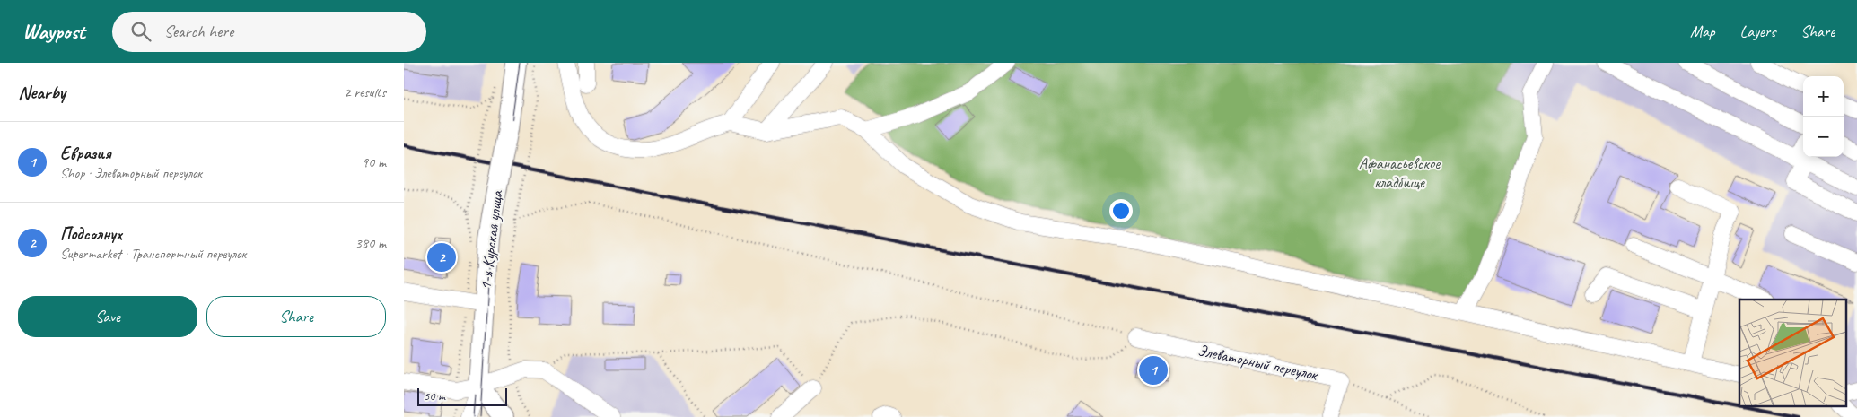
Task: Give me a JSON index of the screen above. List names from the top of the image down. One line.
{"streets":{"main road":["1-я Курская улица"],"street":["Элеваторный переулок"]},"parks":["Афанасьевское кладбище"],"scale_bar":"50 m","page":{"header":"Waypost","search":"Search here","nav":["Map","Layers","Share"],"heading":["Nearby","2 results"],"map_buttons":["+","−"],"list":[{"mark":"1","name":"Евразия","note":"Shop · Элеваторный переулок","value":"90 m"},{"mark":"2","name":"Подсолнух","note":"Supermarket · Транспортный переулок","value":"380 m"}],"pins":["2","1"],"buttons":["Save","Share"],"scale":"50 m"}}
